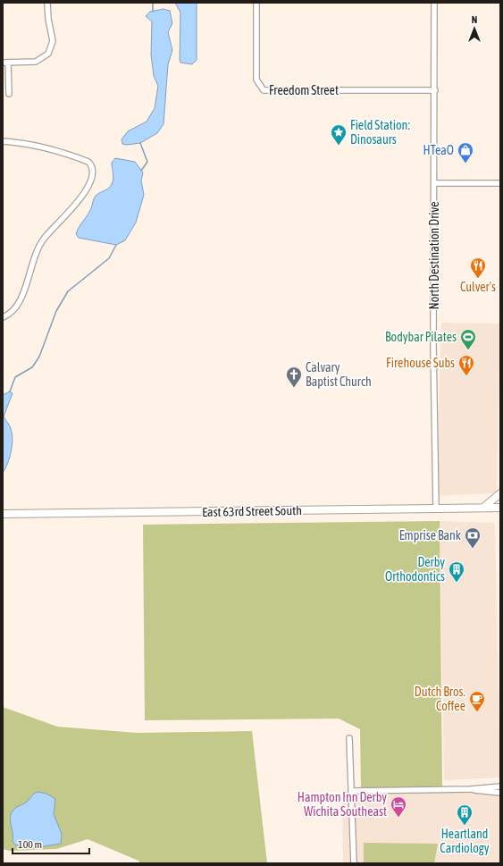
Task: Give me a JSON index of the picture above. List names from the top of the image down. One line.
{"streets":{"main road":["East 63rd Street South"],"street":["Freedom Street","North Destination Drive"]},"crossings":[["Freedom Street","North Destination Drive"],["North Destination Drive","East 63rd Street South"]],"places":{"place":["Field Station: Dinosaurs"],"shop":["HTeaO"],"restaurant":["Culver's","Firehouse Subs"],"sports":["Bodybar Pilates"],"church":["Calvary Baptist Church"],"bank":["Emprise Bank"],"building":["Derby Orthodontics","Heartland Cardiology"],"cafe":["Dutch Bros. Coffee"],"hotel":["Hampton Inn Derby Wichita Southeast"]},"scale_bar":"100 m","north":"top"}
